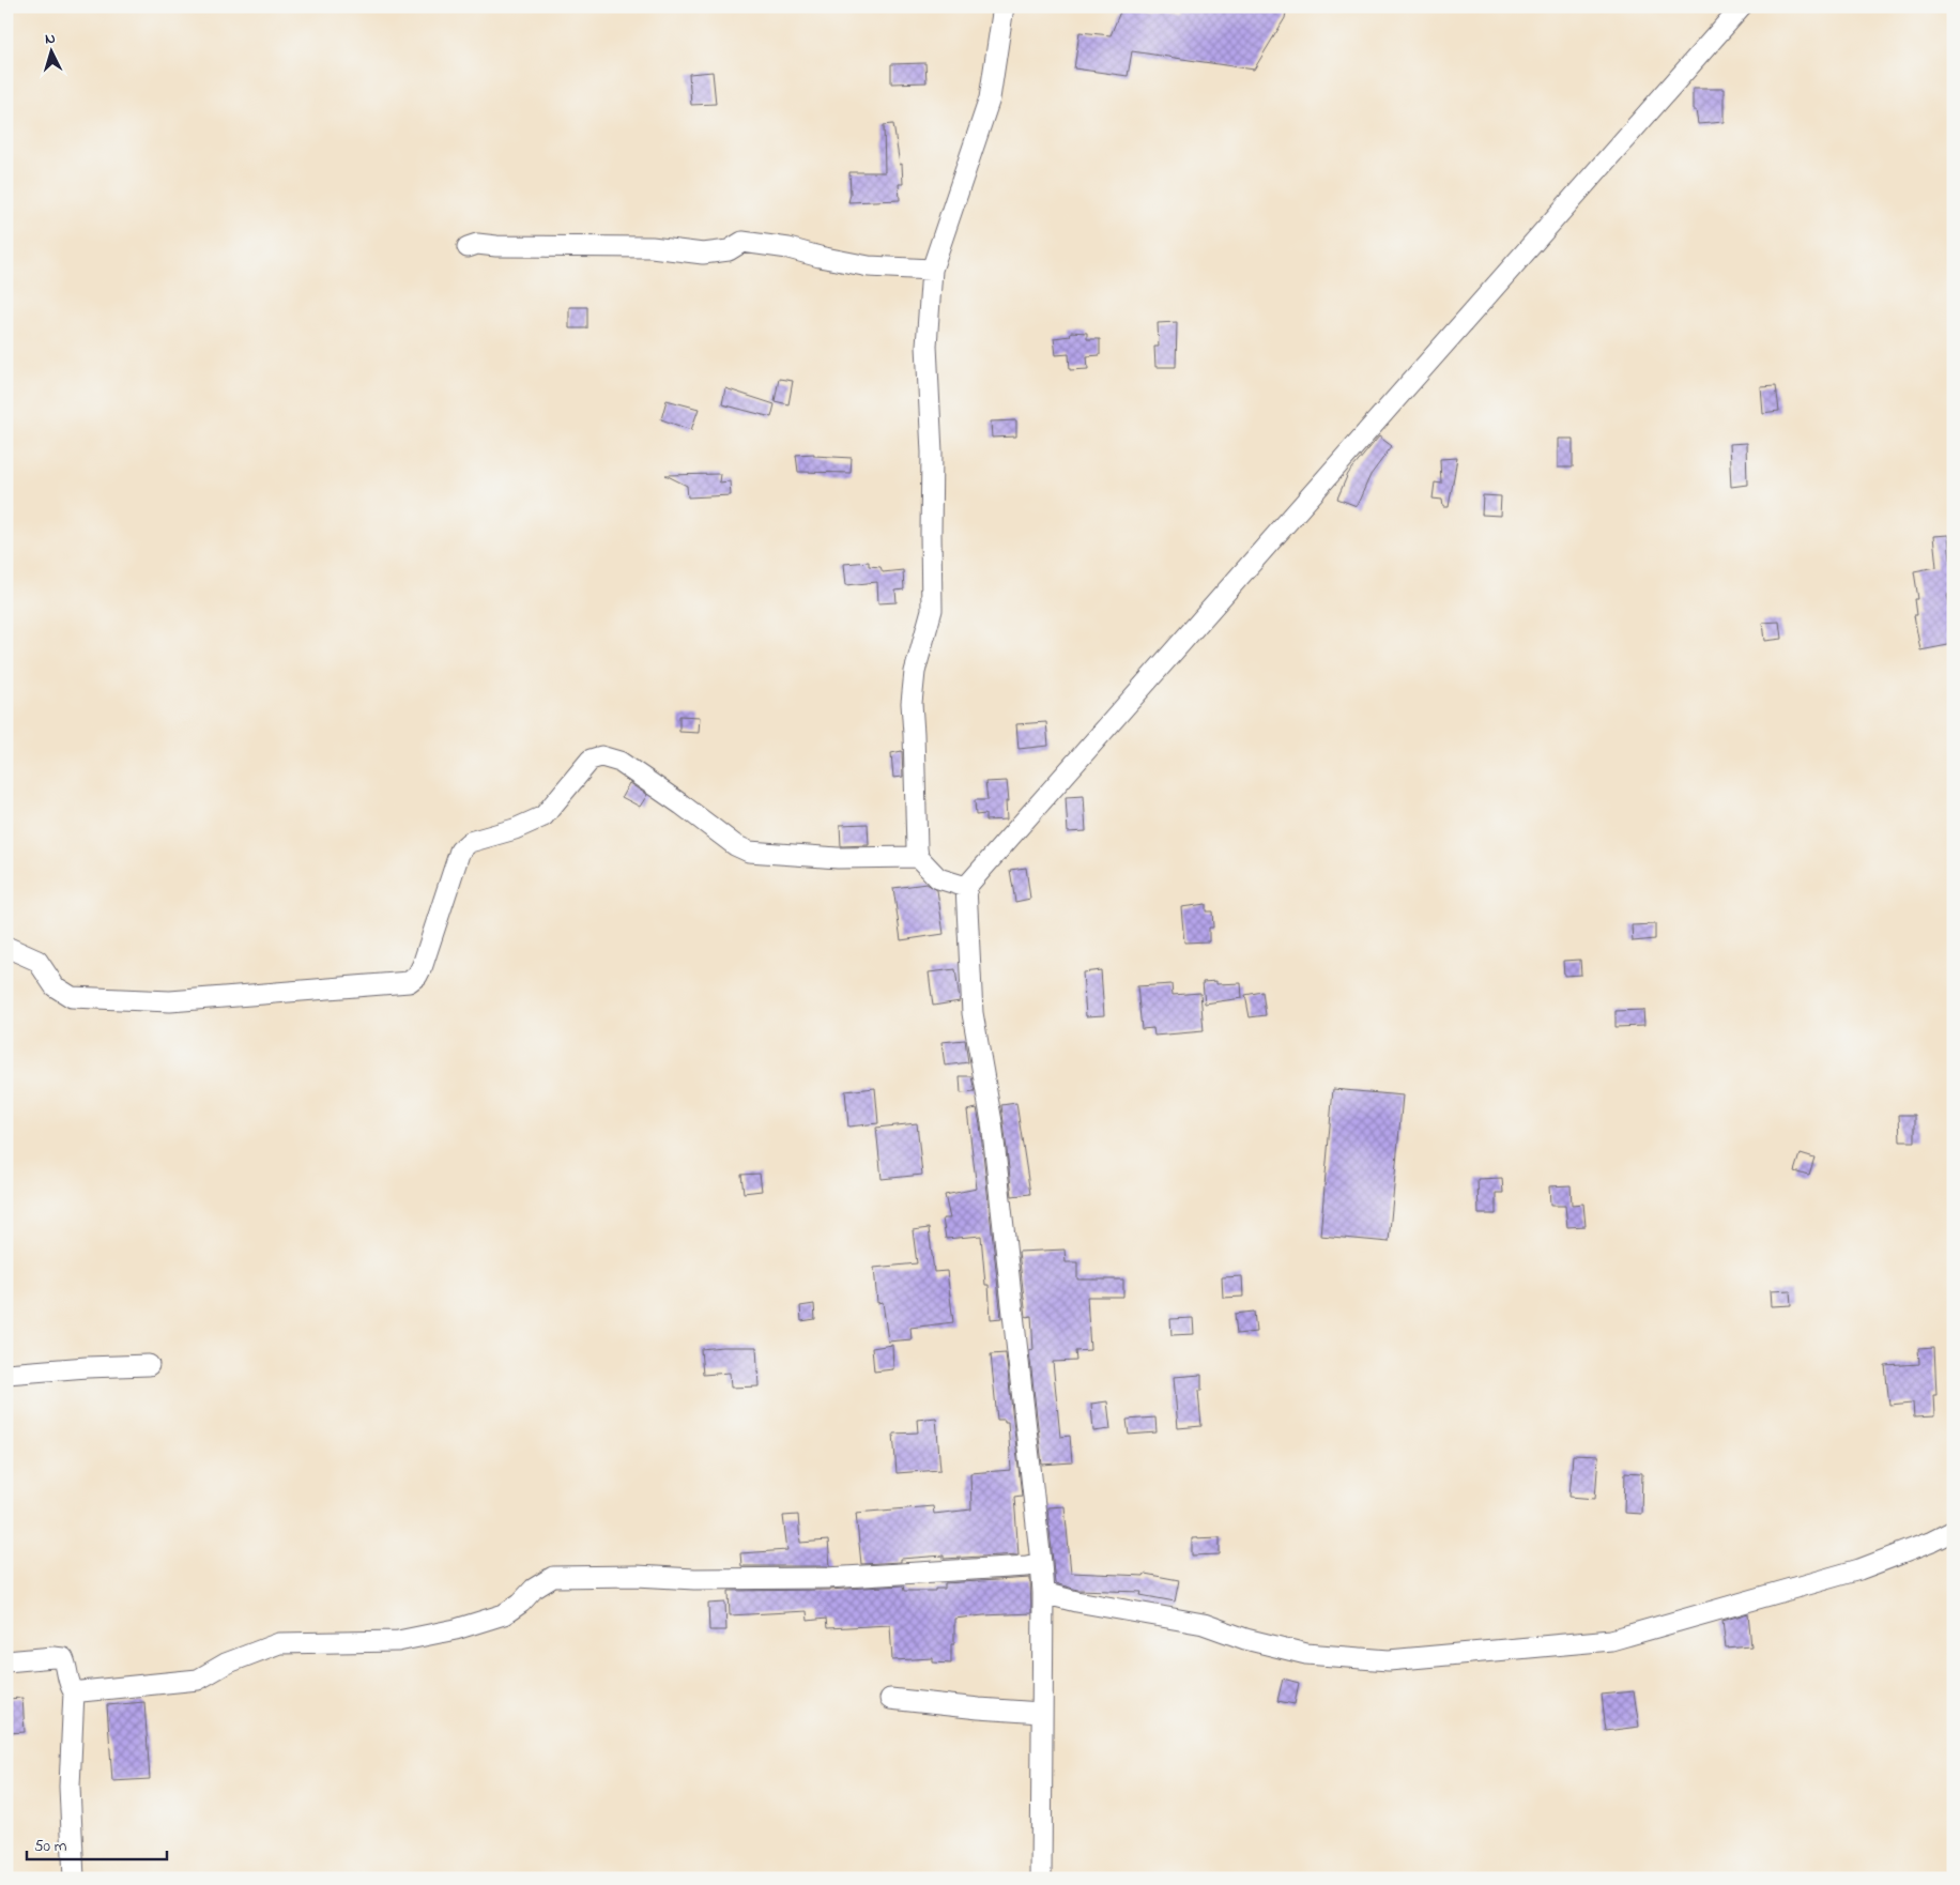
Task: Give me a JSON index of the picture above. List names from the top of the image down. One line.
{"scale_bar":"50 m","north":"top"}
